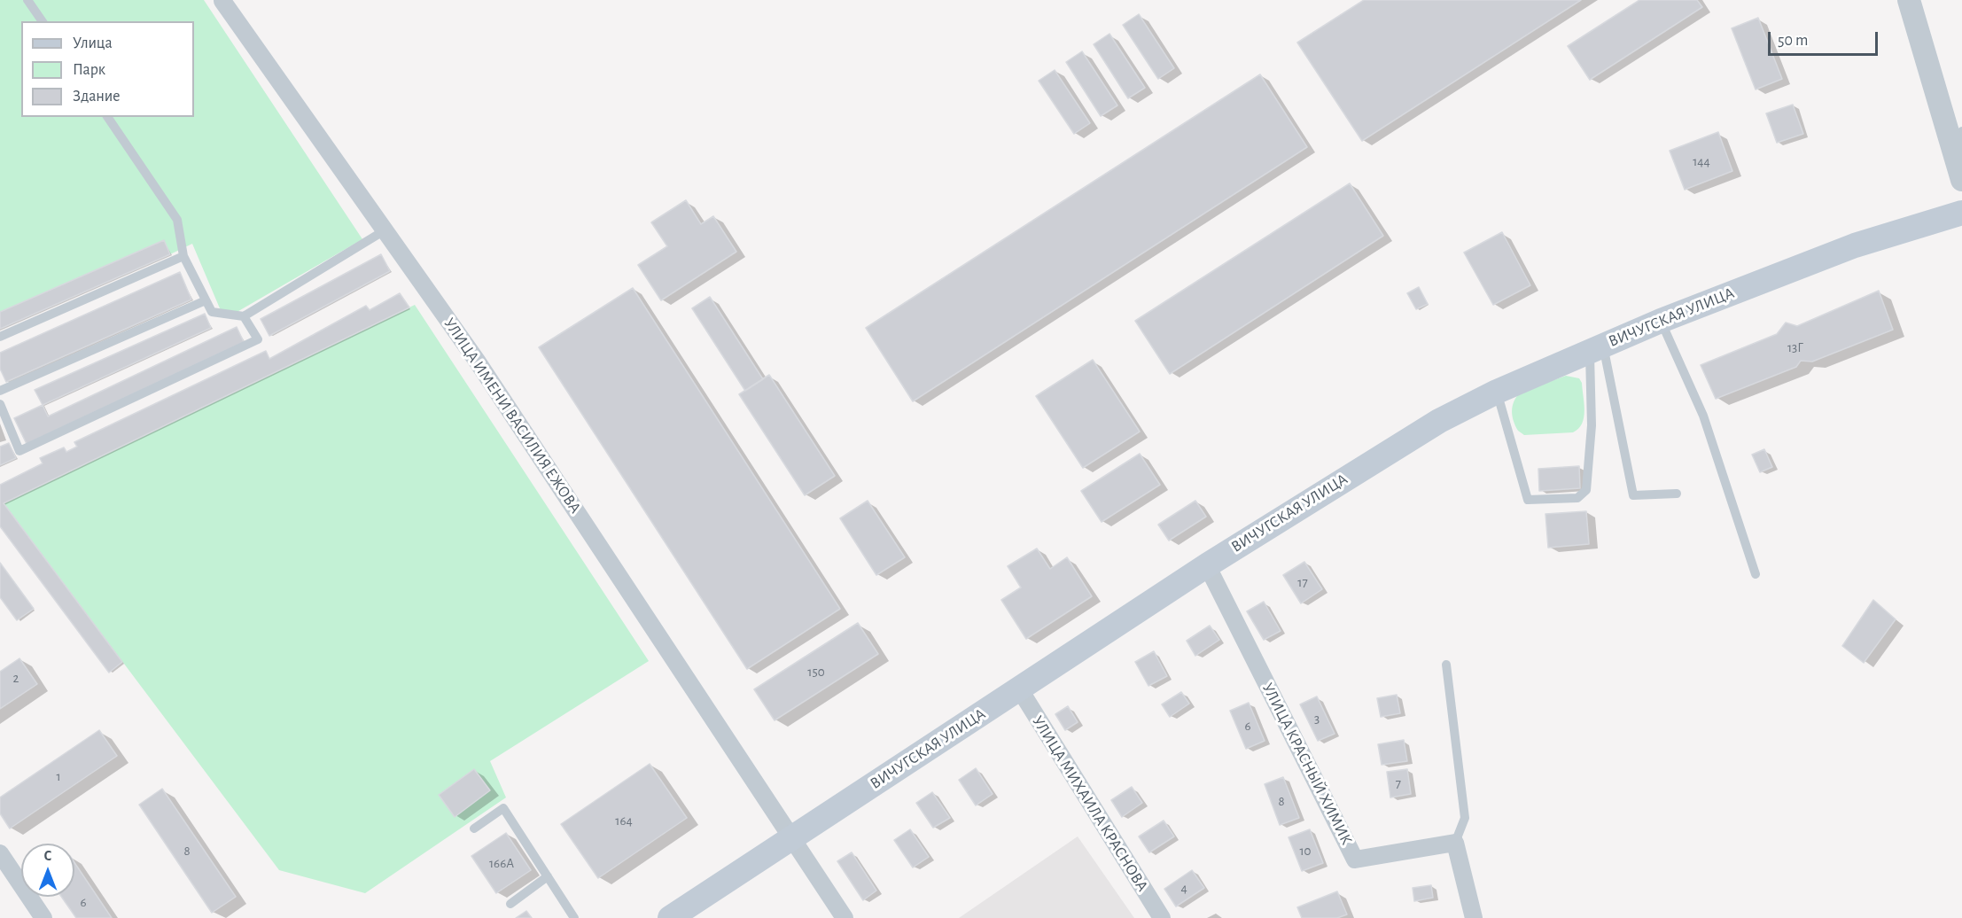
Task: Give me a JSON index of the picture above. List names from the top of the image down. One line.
{"streets":{"main road":["ВИЧУГСКАЯ УЛИЦА"],"street":["УЛИЦА ИМЕНИ ВАСИЛИЯ ЕЖОВА","УЛИЦА КРАСНЫЙ ХИМИК","УЛИЦА МИХАИЛА КРАСНОВА"]},"crossings":[["ВИЧУГСКАЯ УЛИЦА","УЛИЦА ИМЕНИ ВАСИЛИЯ ЕЖОВА"],["ВИЧУГСКАЯ УЛИЦА","УЛИЦА КРАСНЫЙ ХИМИК"],["ВИЧУГСКАЯ УЛИЦА","УЛИЦА МИХАИЛА КРАСНОВА"]],"house_numbers":["144","13Г","17","150","2","3","6","1","7","8","164","8","10","166А","4","6"],"legend":["Улица","Парк","Здание"],"scale_bar":"50 m","north":"top"}
